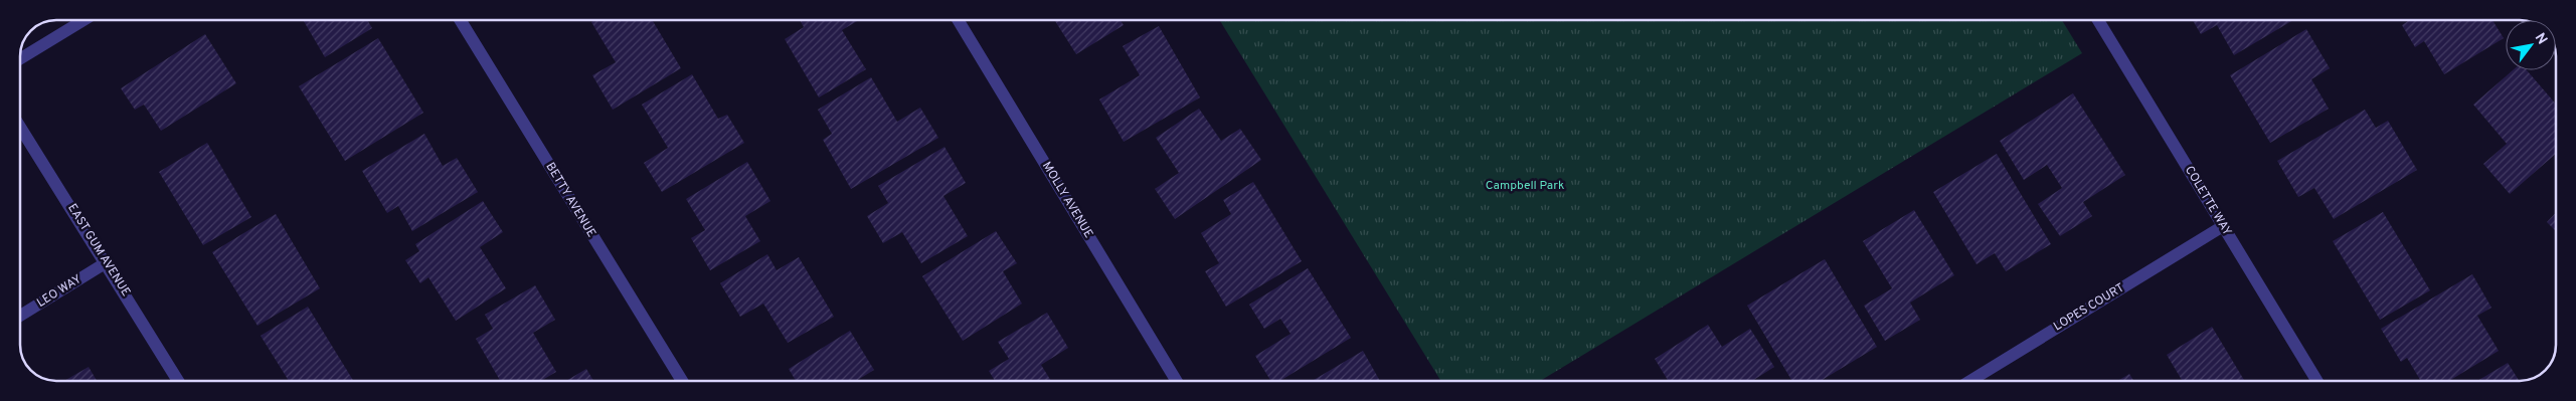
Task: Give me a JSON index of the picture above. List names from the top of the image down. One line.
{"streets":{"street":["BETTY AVENUE","MOLLY AVENUE","COLETTE WAY","EAST GUM AVENUE","LEO WAY","LOPES COURT"]},"crossings":[["COLETTE WAY","LOPES COURT"],["EAST GUM AVENUE","LEO WAY"]],"parks":["Campbell Park"],"north":"top right"}
